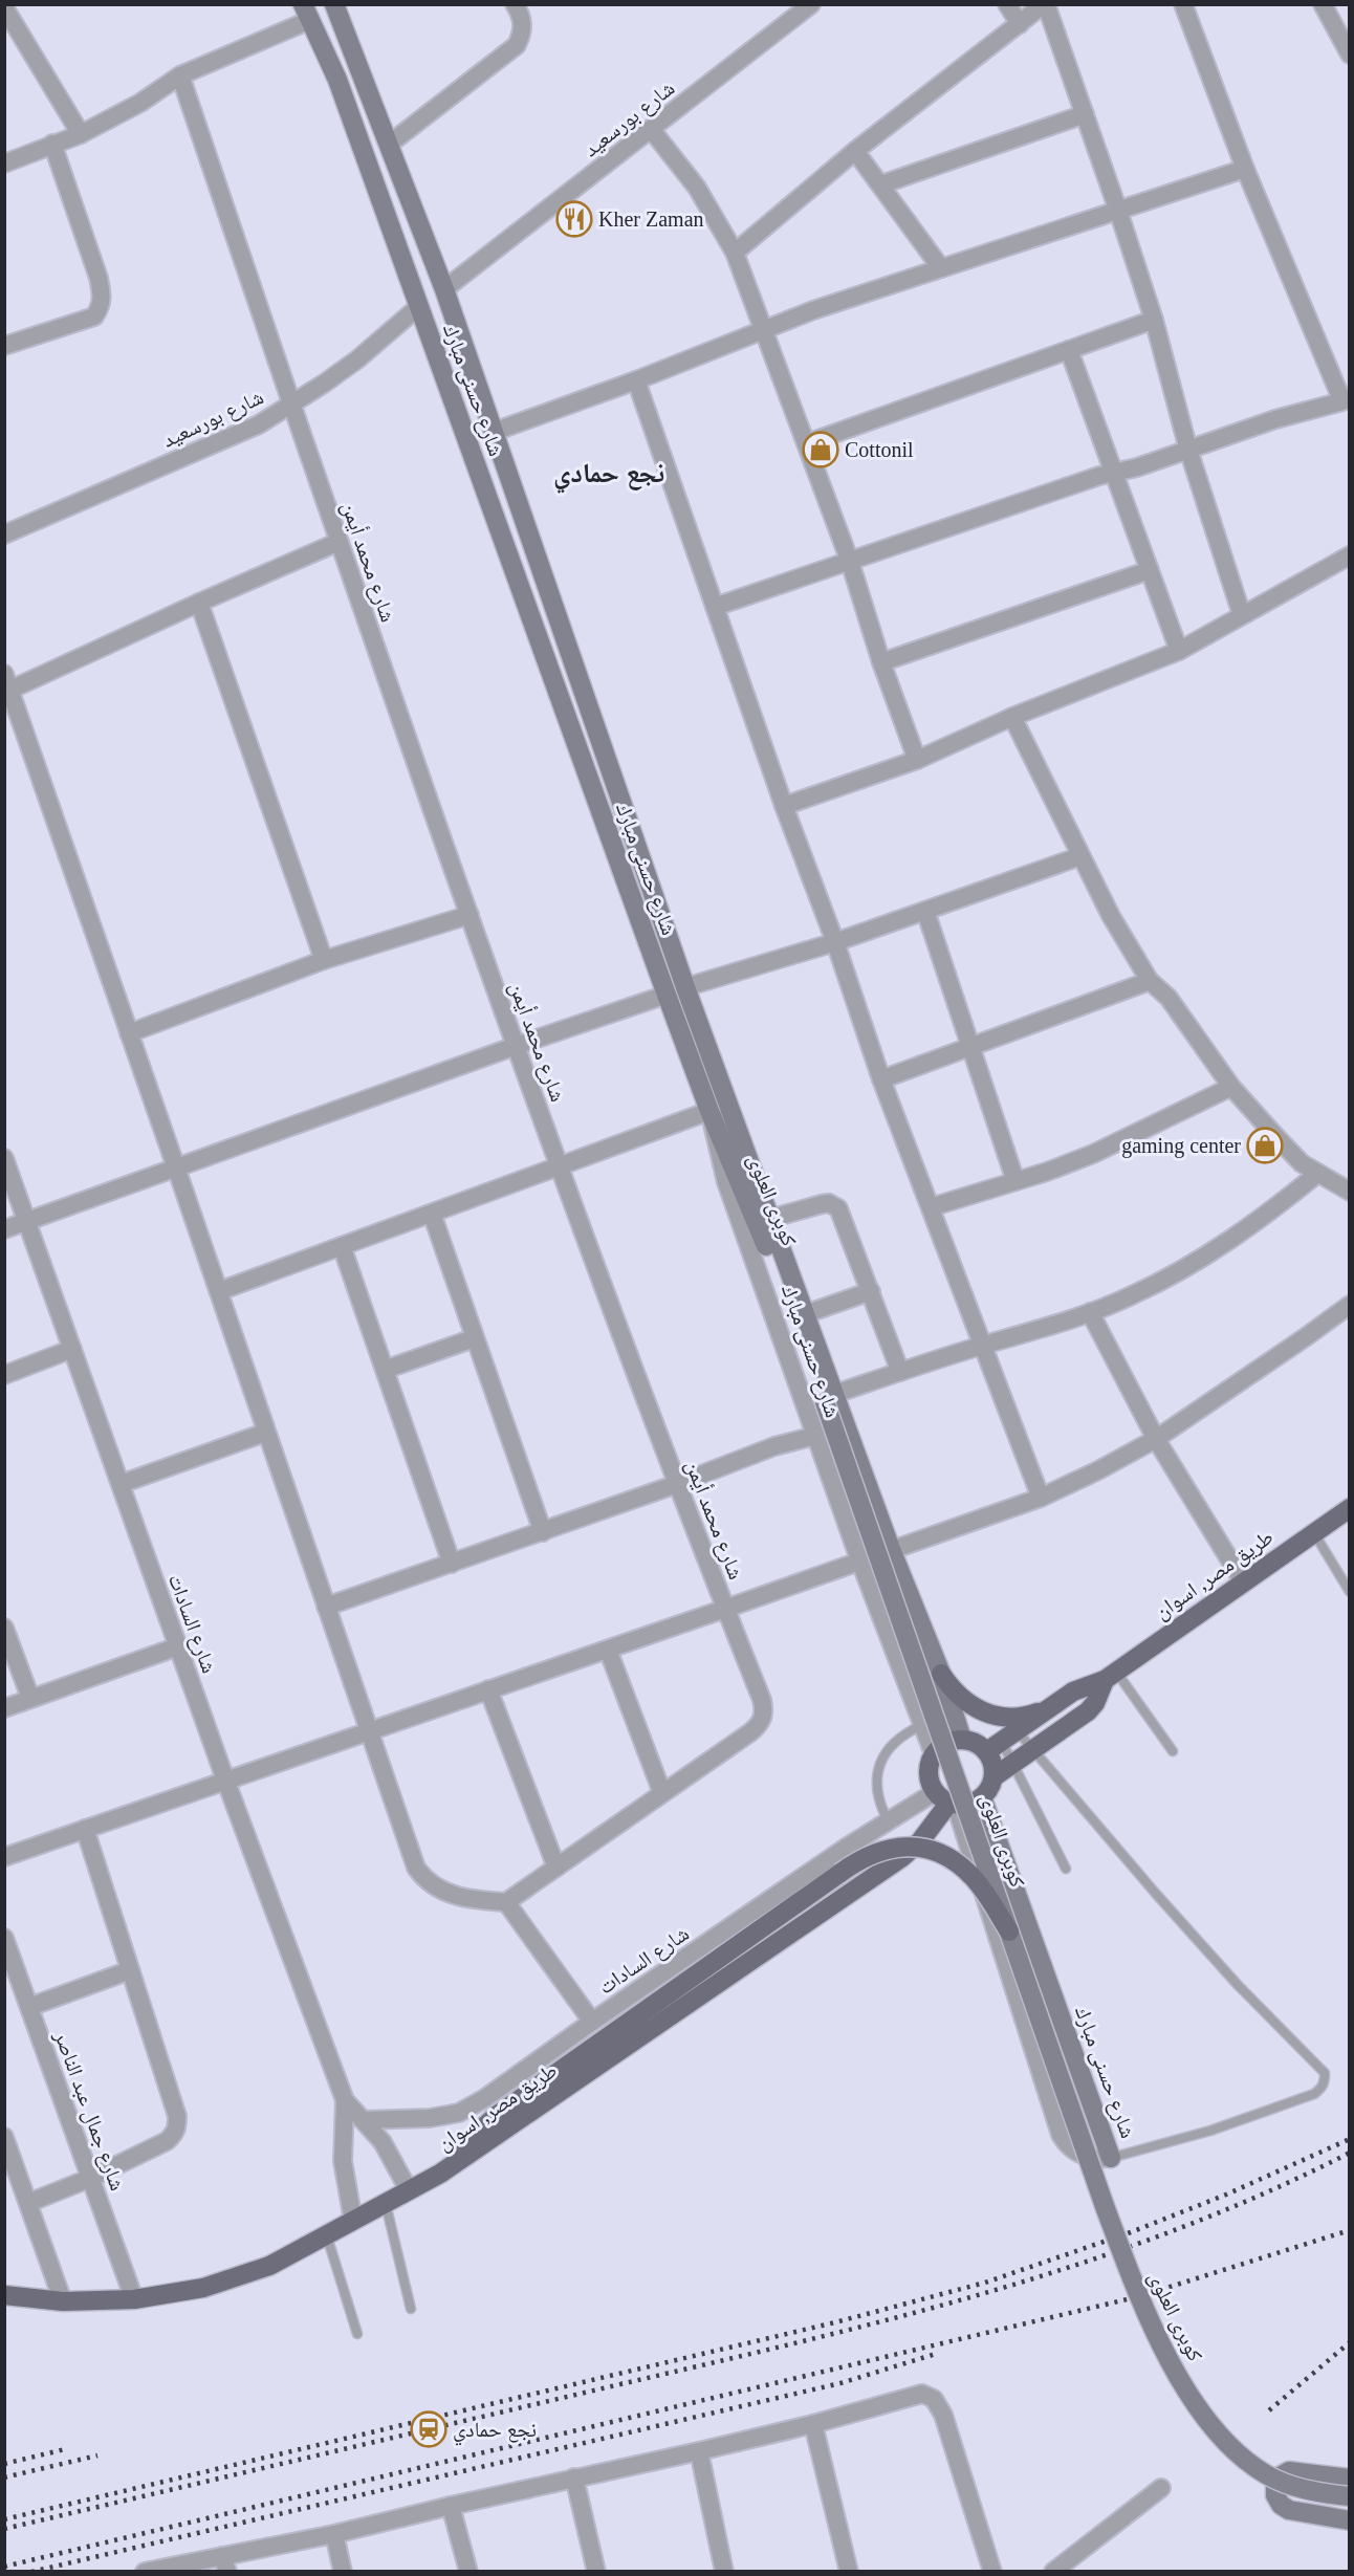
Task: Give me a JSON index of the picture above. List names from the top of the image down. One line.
{"streets":{"main road":["شارع حسنى مبارك","كوبرى العلوى","طريق مصر, اسوان"],"street":["شارع بورسعيد","شارع محمد أيمن","شارع السادات","شارع جمال عبد الناصر"]},"crossings":[["شارع بورسعيد","شارع حسنى مبارك"],["شارع بورسعيد","شارع محمد أيمن"],["شارع حسنى مبارك","كوبرى العلوى"],["شارع حسنى مبارك","طريق مصر, اسوان"],["شارع حسنى مبارك","شارع السادات"],["طريق مصر, اسوان","شارع السادات"],["طريق مصر, اسوان","شارع جمال عبد الناصر"]],"districts":["نجع حمادي"],"places":{"restaurant":["Kher Zaman"],"shop":["Cottonil","gaming center"],"station":["نجع حمادي"]}}
